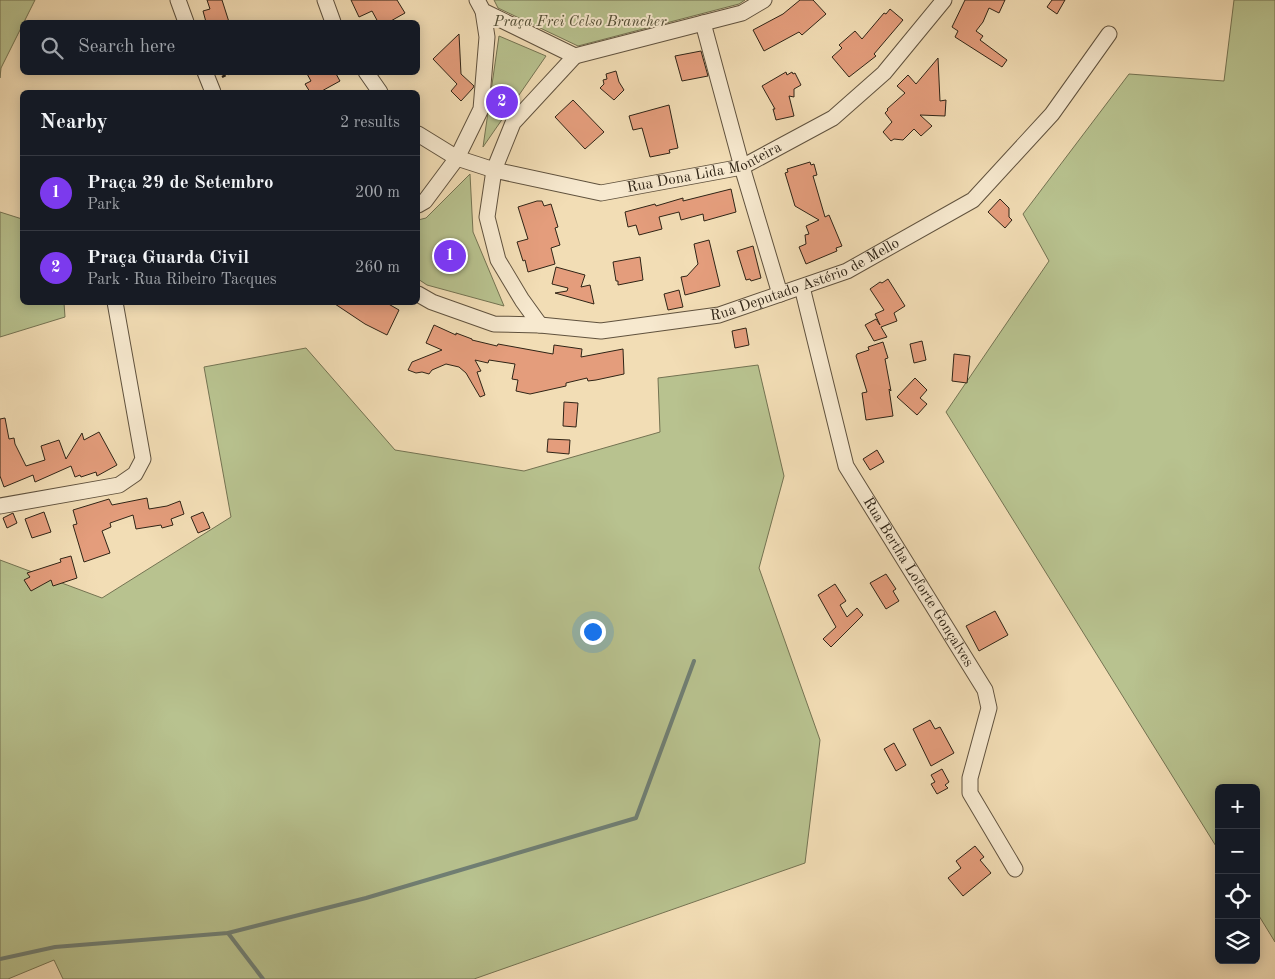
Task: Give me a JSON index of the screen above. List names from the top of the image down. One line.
{"streets":{"street":["Rua Dona Lida Monteira","Rua Deputado Astério de Mello","Rua Bertha Loforte Gonçalves"]},"crossings":[["Rua Deputado Astério de Mello","Rua Bertha Loforte Gonçalves"]],"parks":["Praça Frei Celso Brancher"],"page":{"search":"Search here","pins":["2","1"],"heading":["Nearby","2 results"],"list":[{"mark":"1","name":"Praça 29 de Setembro","note":"Park","value":"200 m"},{"mark":"2","name":"Praça Guarda Civil","note":"Park · Rua Ribeiro Tacques","value":"260 m"}],"map_buttons":["+","−"]}}
